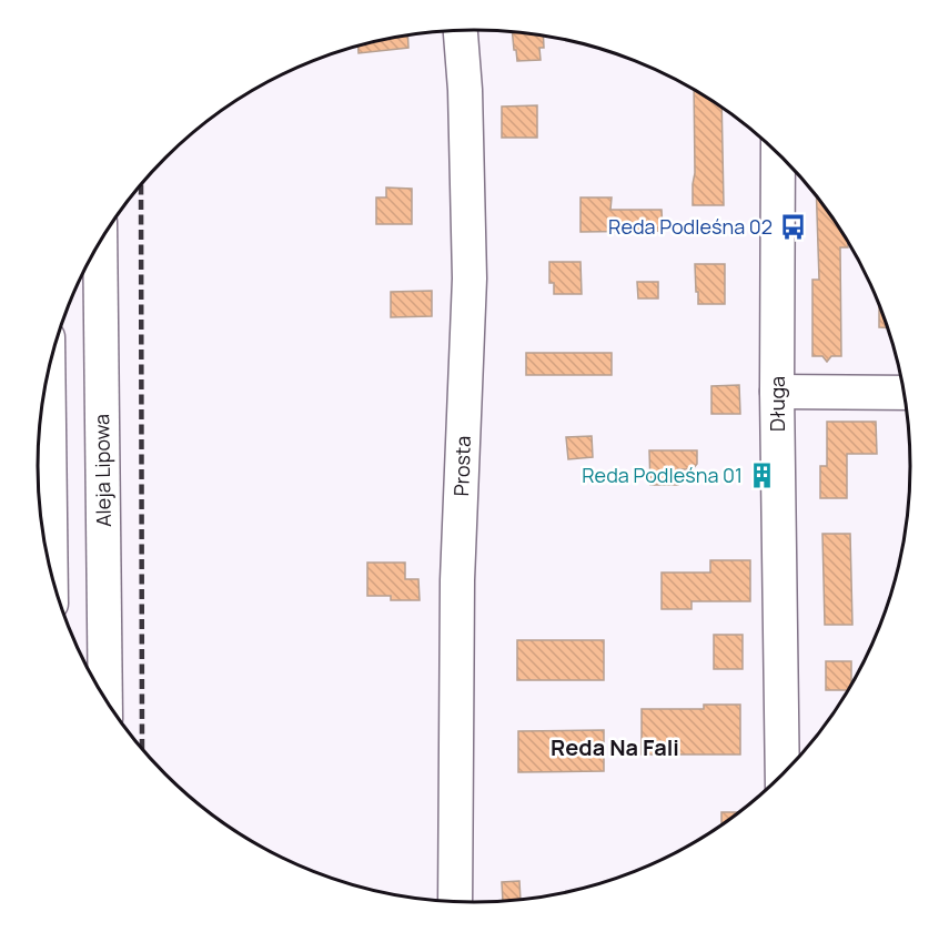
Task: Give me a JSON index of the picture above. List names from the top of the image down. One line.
{"streets":{"street":["Długa","Prosta","Aleja Lipowa"]},"districts":["Reda Na Fali"],"places":{"bus stop":["Reda Podleśna 02"],"building":["Reda Podleśna 01"]}}
